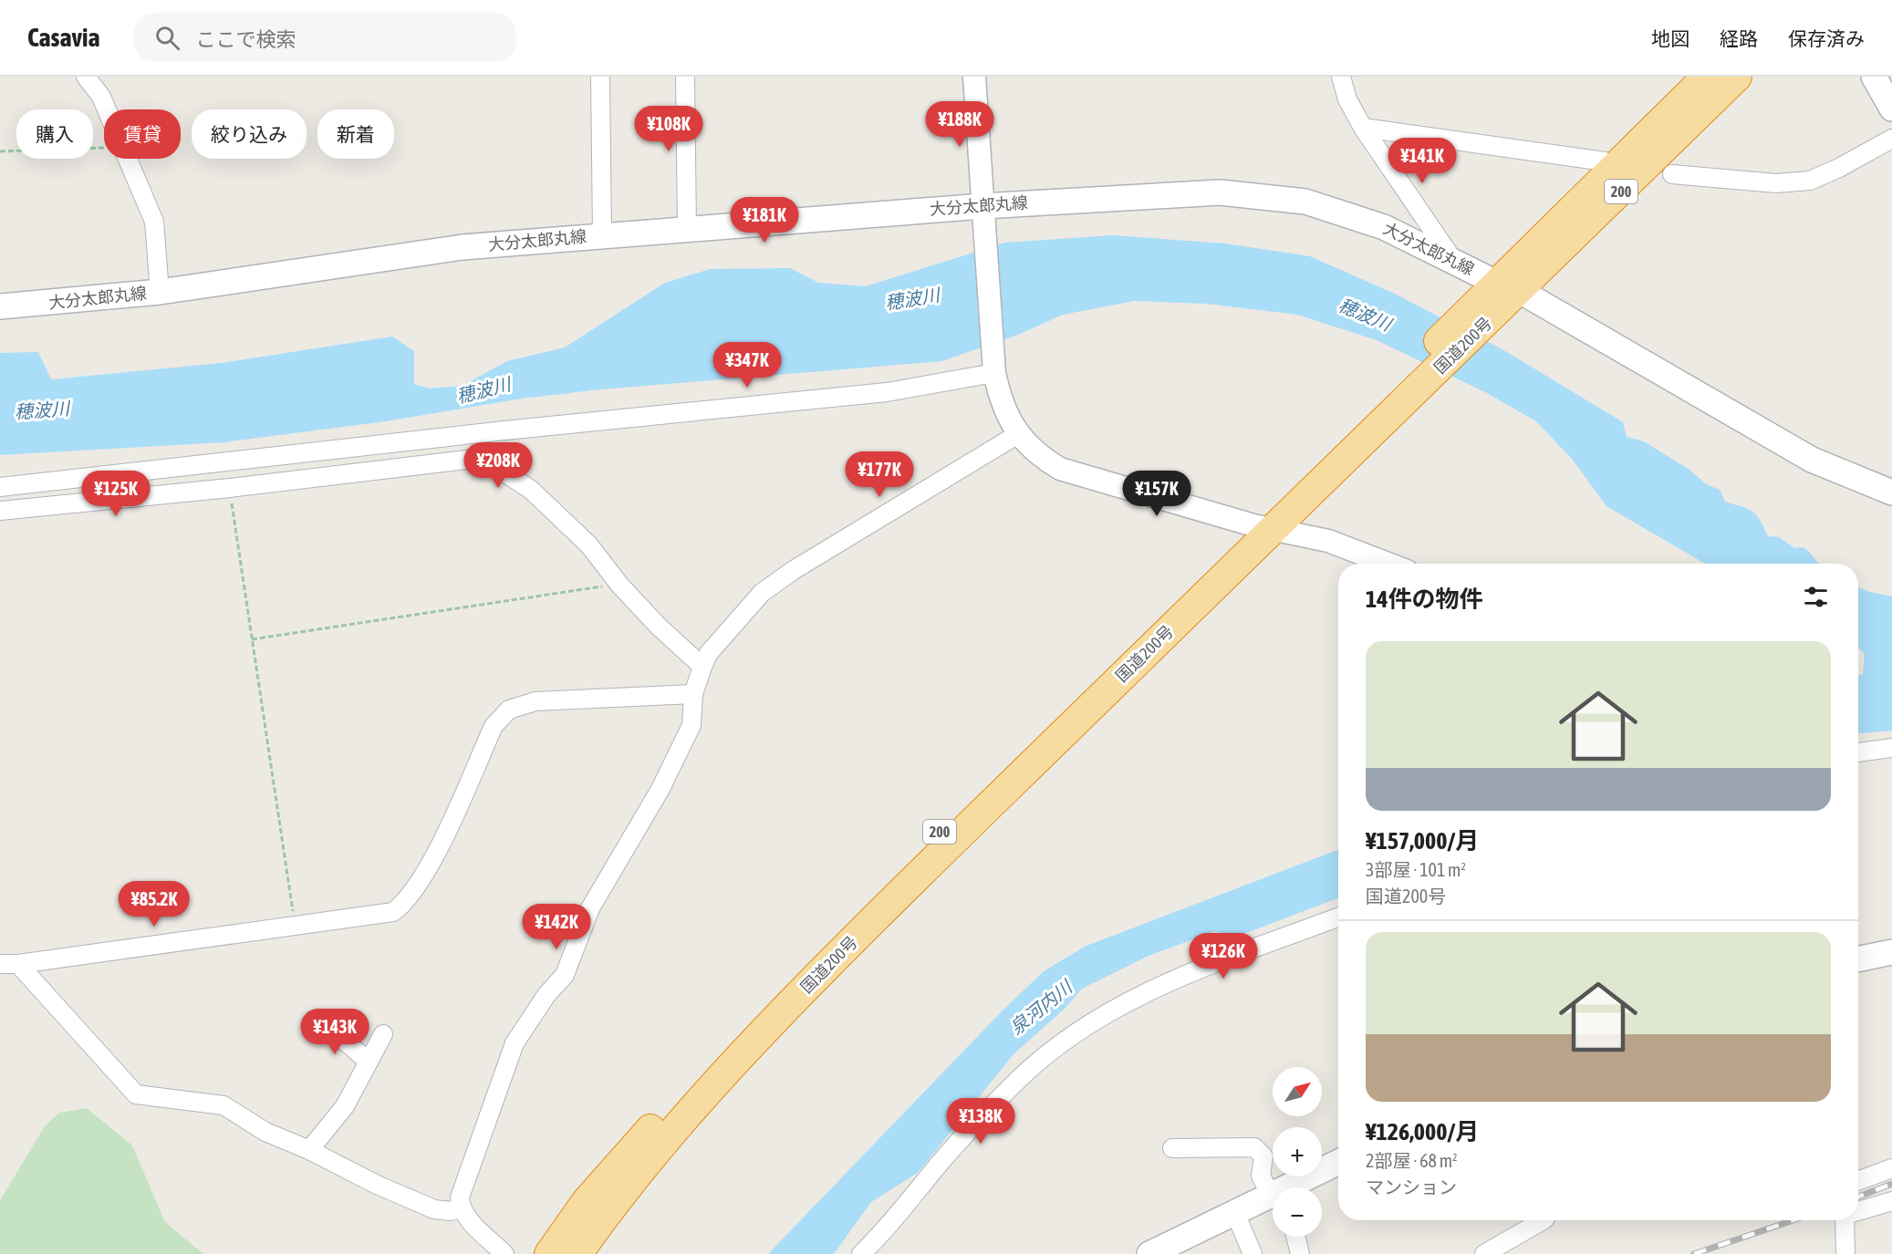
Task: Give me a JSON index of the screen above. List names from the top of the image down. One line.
{"streets":{"highway":["200","国道200号"],"main road":["大分太郎丸線"]},"crossings":[["大分太郎丸線","国道200号"]],"water":["穂波川","泉河内川"],"north":"top right","page":{"header":"Casavia","search":"ここで検索","nav":["地図","経路","保存済み"],"price":["¥188K","¥108K","¥141K","¥181K","¥347K","¥208K","¥177K","¥125K","¥157K","¥85.2K","¥142K","¥126K","¥143K","¥138K"],"chip":["購入","賃貸","絞り込み","新着"],"heading":"14件の物件","list":[{"name":"¥157,000/月","note":"3部屋 · 101 m² · 国道200号"},{"name":"¥126,000/月","note":"2部屋 · 68 m² · マンション"}],"map_buttons":["+","−"]}}
